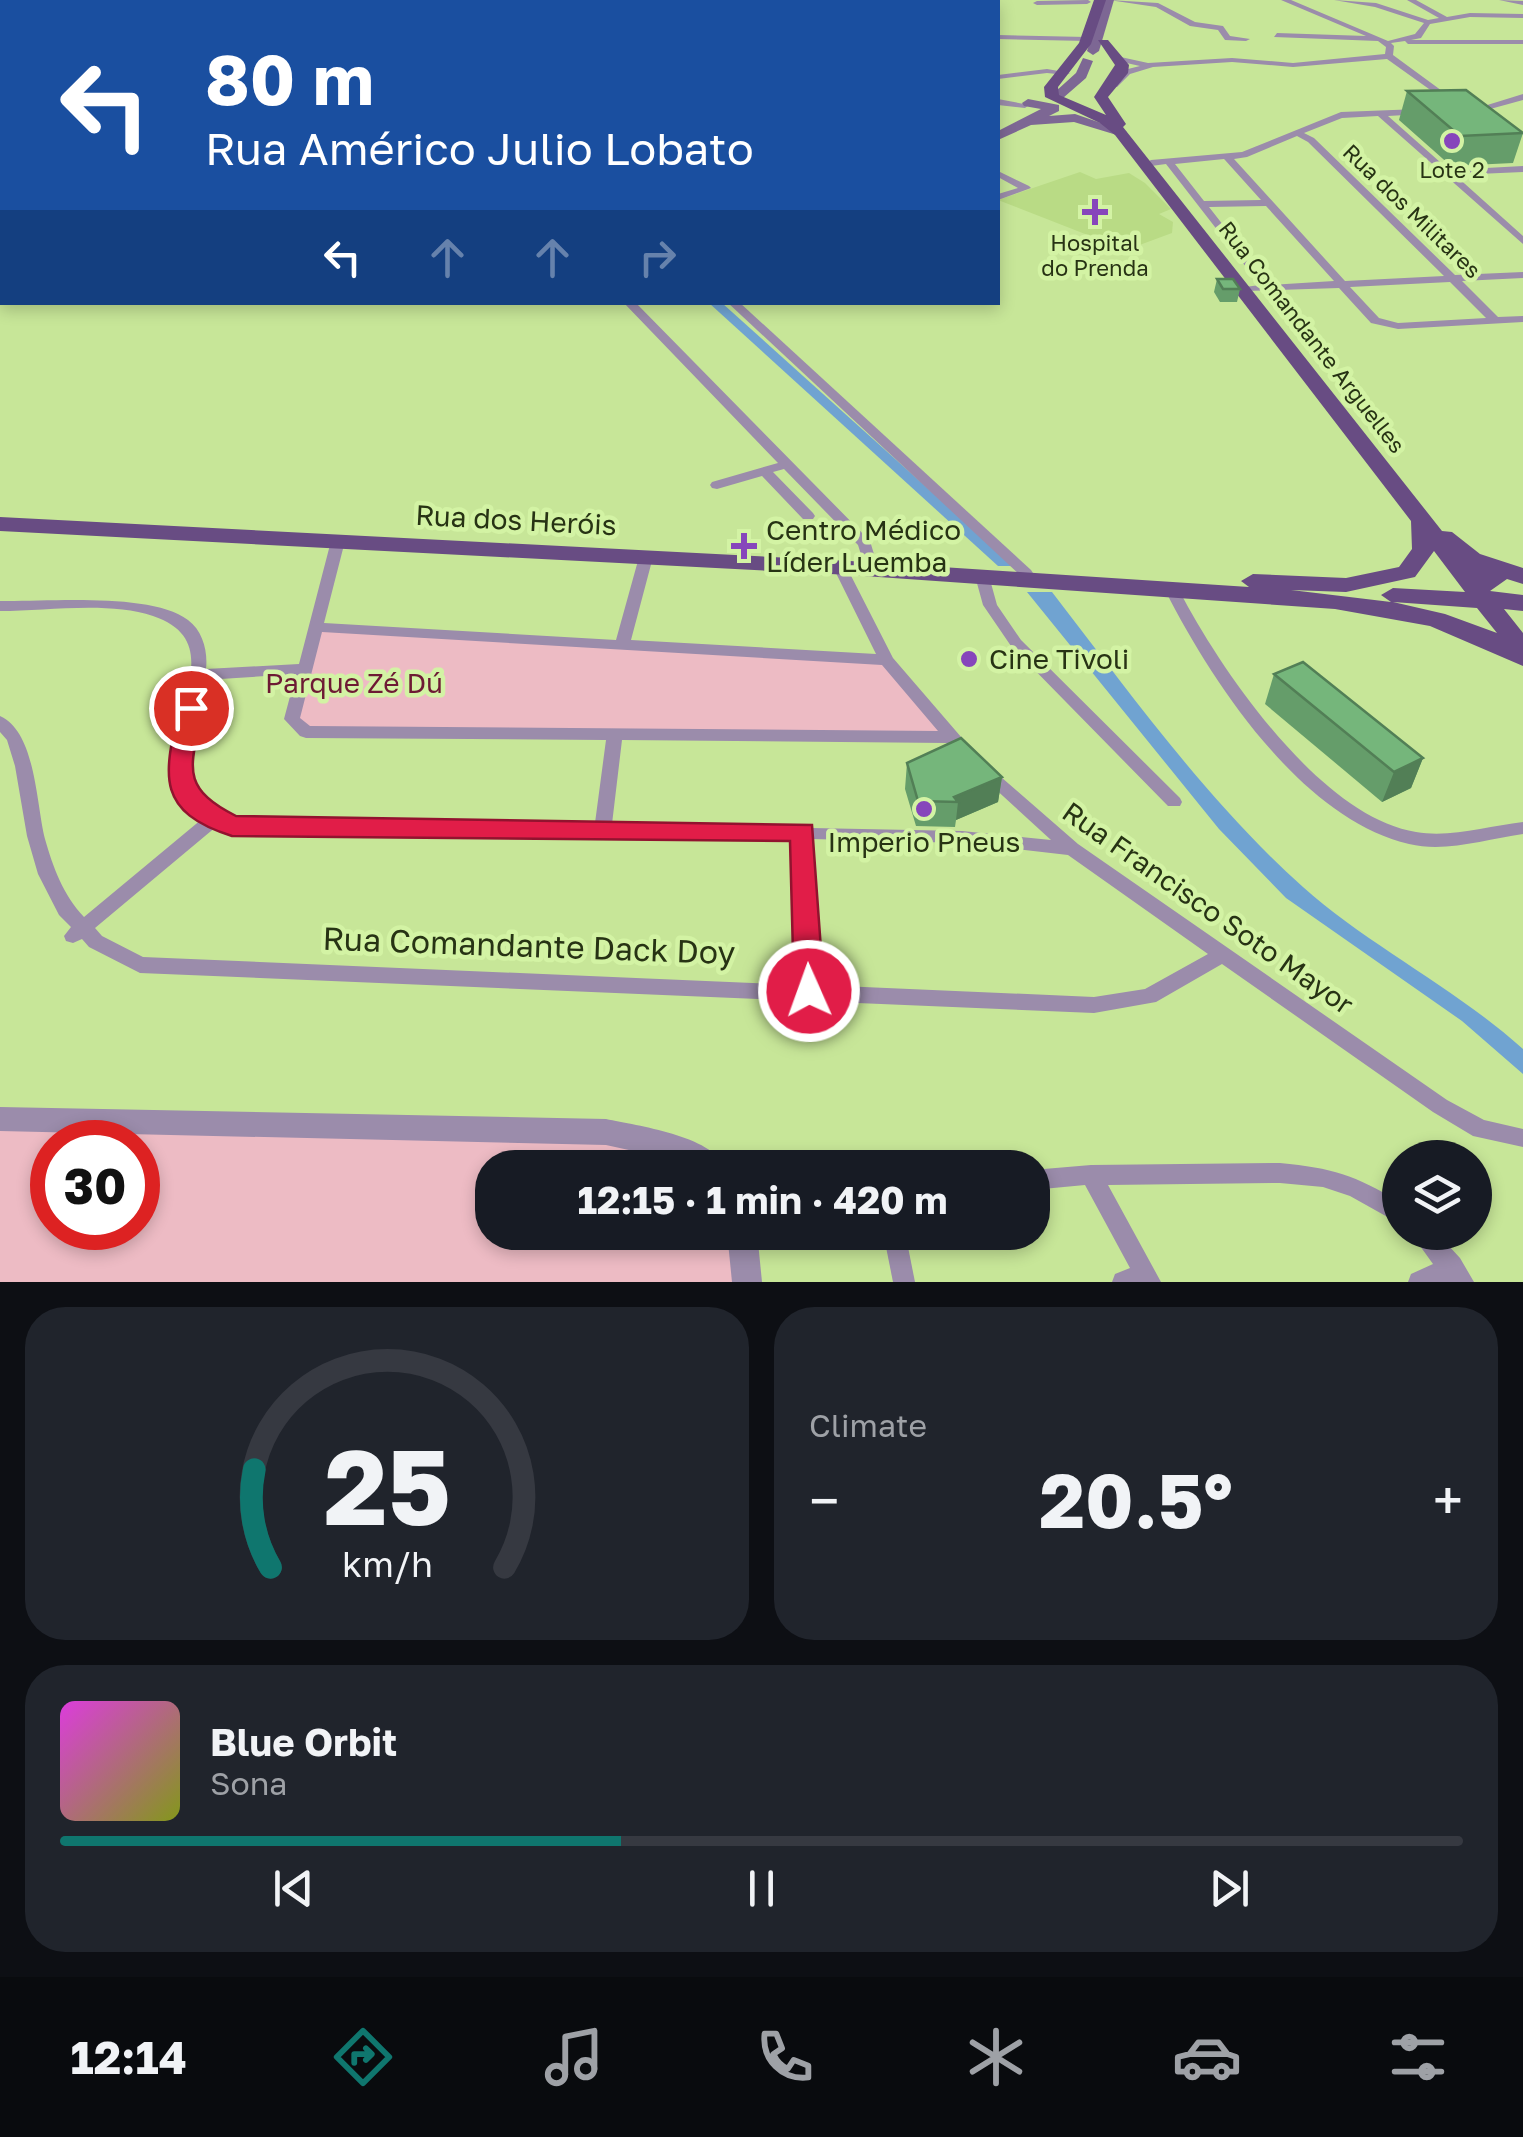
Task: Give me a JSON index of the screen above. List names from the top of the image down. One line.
{"streets":{"main road":["Rua Comandante Arguelles","Rua dos Heróis"],"street":["Rua dos Militares","Rua Francisco Soto Mayor","Rua Comandante Dack Doy"]},"crossings":[["Rua Comandante Arguelles","Rua dos Heróis"],["Rua dos Heróis","Rua Francisco Soto Mayor"],["Rua Francisco Soto Mayor","Rua Comandante Dack Doy"]],"parks":["Parque Zé Dú"],"places":{"other":["Lote 2","Cine Tivoli","Imperio Pneus"],"health":["Hospital do Prenda","Centro Médico Líder Luemba"]},"page":{"turn":["80 m","Rua Américo Julio Lobato"],"limit":"30","trip":"12:15 · 1 min · 420 m","tile":"Climate","heat":["−","20.5°","+"],"song":["Blue Orbit","Sona"],"tabs":"12:14","gauge":["25","km/h"]}}
